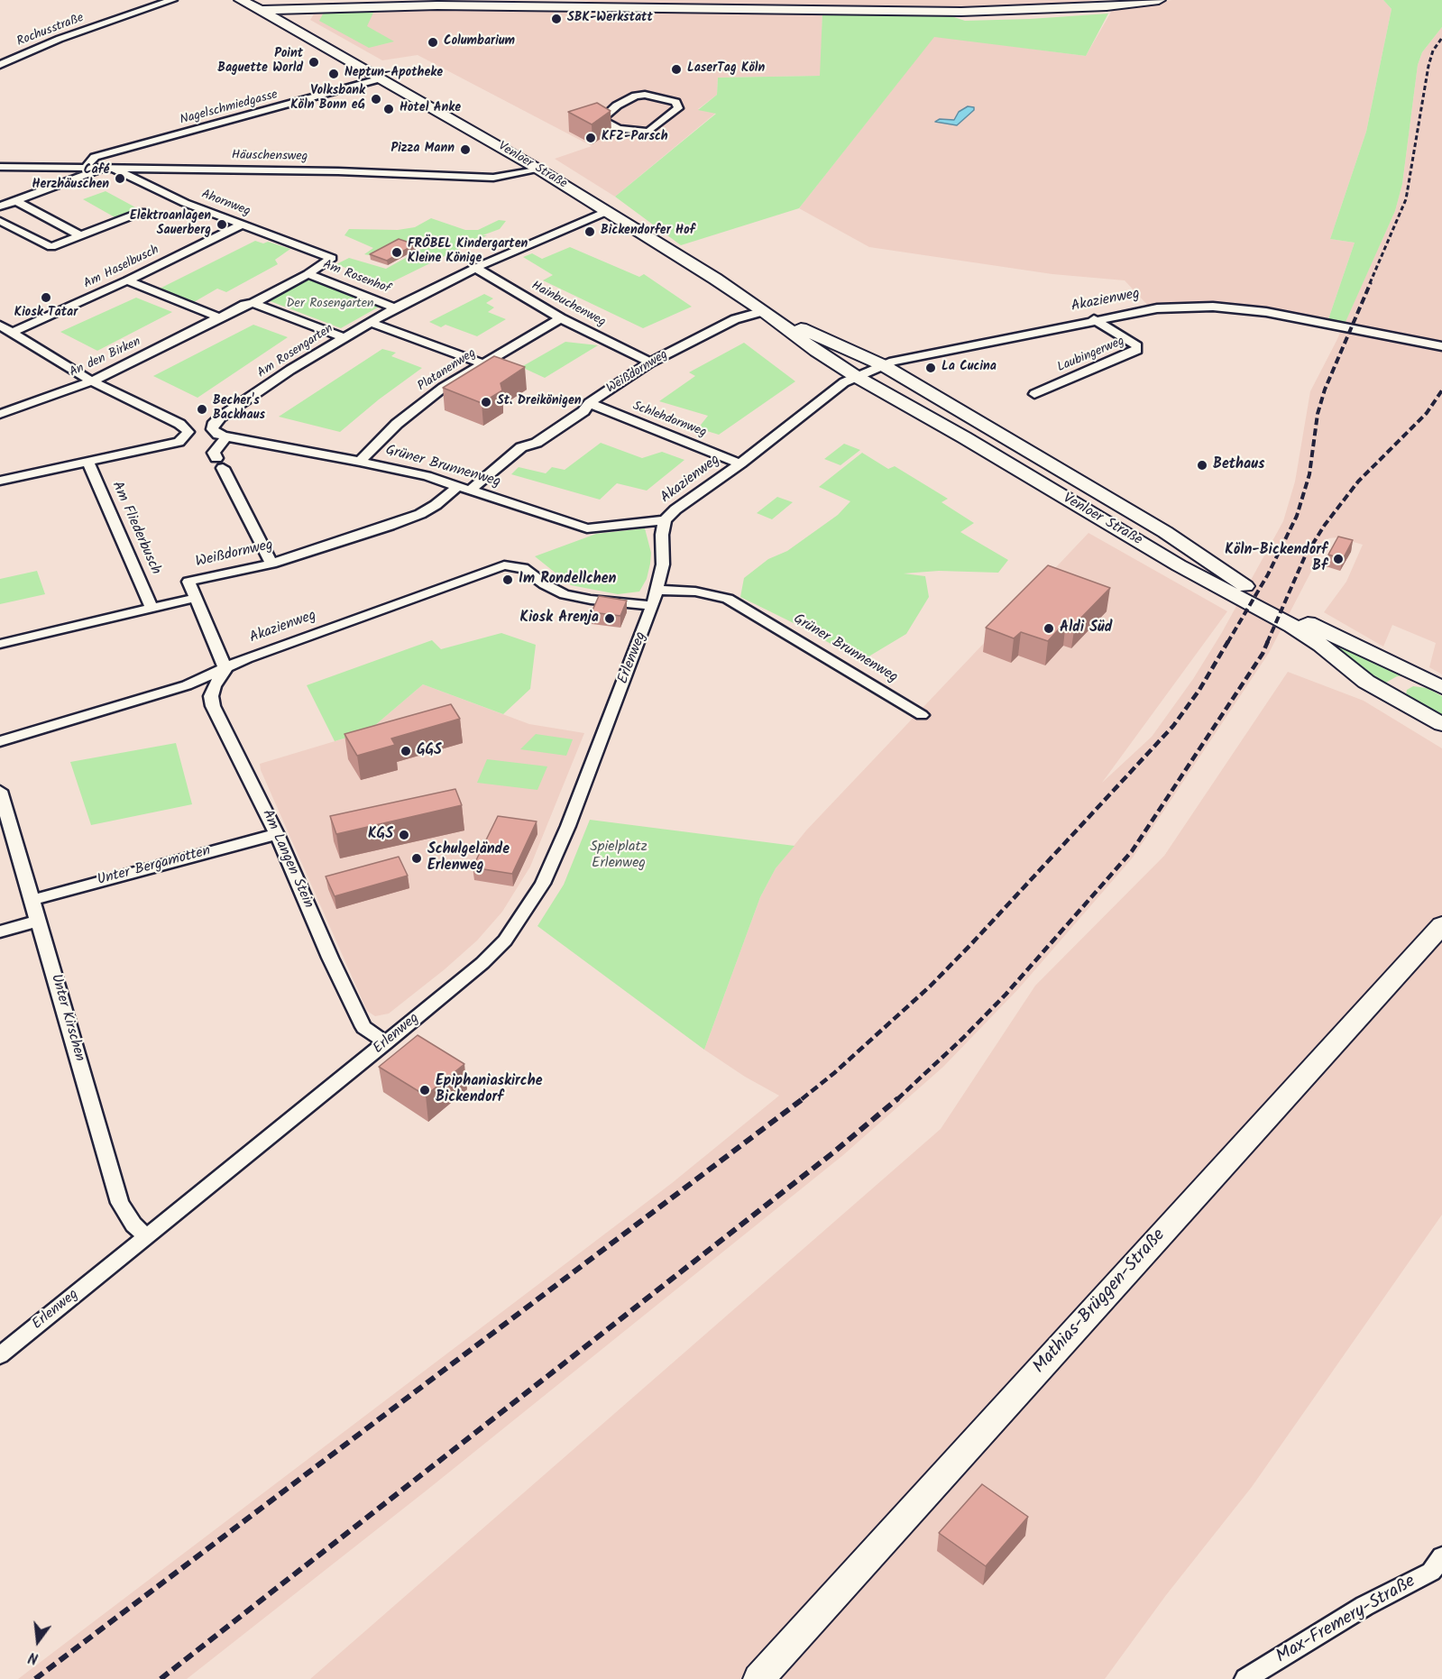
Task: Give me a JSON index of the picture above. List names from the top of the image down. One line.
{"streets":{"main road":["Venloer Straße","Mathias-Brüggen-Straße"],"street":["Rochusstraße","Nagelschmiedgasse","Häuschensweg","Ahornweg","Am Haselbusch","Am Rosenhof","Akazienweg","Hainbuchenweg","Am Rosengarten","Laubingerweg","An den Birken","Platanenweg","Weißdornweg","Schlehdornweg","Grüner Brunnenweg","Am Fliederbusch","Erlenweg","Am Langen Stein","Unter Bergamotten","Unter Kirschen","Max-Fremery-Straße"]},"crossings":[["Nagelschmiedgasse","Häuschensweg"],["Nagelschmiedgasse","Venloer Straße"],["Häuschensweg","Venloer Straße"],["Häuschensweg","Ahornweg"],["Venloer Straße","Akazienweg"],["Venloer Straße","Am Rosengarten"],["Venloer Straße","Weißdornweg"],["Ahornweg","Am Haselbusch"],["Ahornweg","Am Rosenhof"],["Am Rosenhof","Am Rosengarten"],["Am Rosenhof","An den Birken"],["Akazienweg","Laubingerweg"],["Akazienweg","Schlehdornweg"],["Akazienweg","Grüner Brunnenweg"],["Akazienweg","Erlenweg"],["Akazienweg","Am Langen Stein"],["Hainbuchenweg","Am Rosengarten"],["Hainbuchenweg","Platanenweg"],["Hainbuchenweg","Weißdornweg"],["Am Rosengarten","Grüner Brunnenweg"],["Platanenweg","Grüner Brunnenweg"],["Weißdornweg","Schlehdornweg"],["Weißdornweg","Grüner Brunnenweg"],["Erlenweg","Am Langen Stein"],["Erlenweg","Unter Kirschen"],["Am Langen Stein","Unter Bergamotten"],["Unter Bergamotten","Unter Kirschen"]],"parks":["Der Rosengarten","Spielplatz Erlenweg"],"places":["SBK-Werkstatt","Columbarium","Point Baguette World","LaserTag Köln","Neptun-Apotheke","Volksbank Köln Bonn eG","Hotel Anke","KFZ-Parsch","Pizza Mann","Café Herzhäuschen","Elektroanlagen Sauerberg","Bickendorfer Hof","FRÖBEL Kindergarten Kleine Könige","Kiosk Tatar","La Cucina","St. Dreikönigen","Becher's Backhaus","Bethaus","Köln-Bickendorf Bf","Im Rondellchen","Kiosk Arenja","Aldi Süd","GGS","KGS","Schulgelände Erlenweg","Epiphaniaskirche Bickendorf"],"north":"bottom"}
